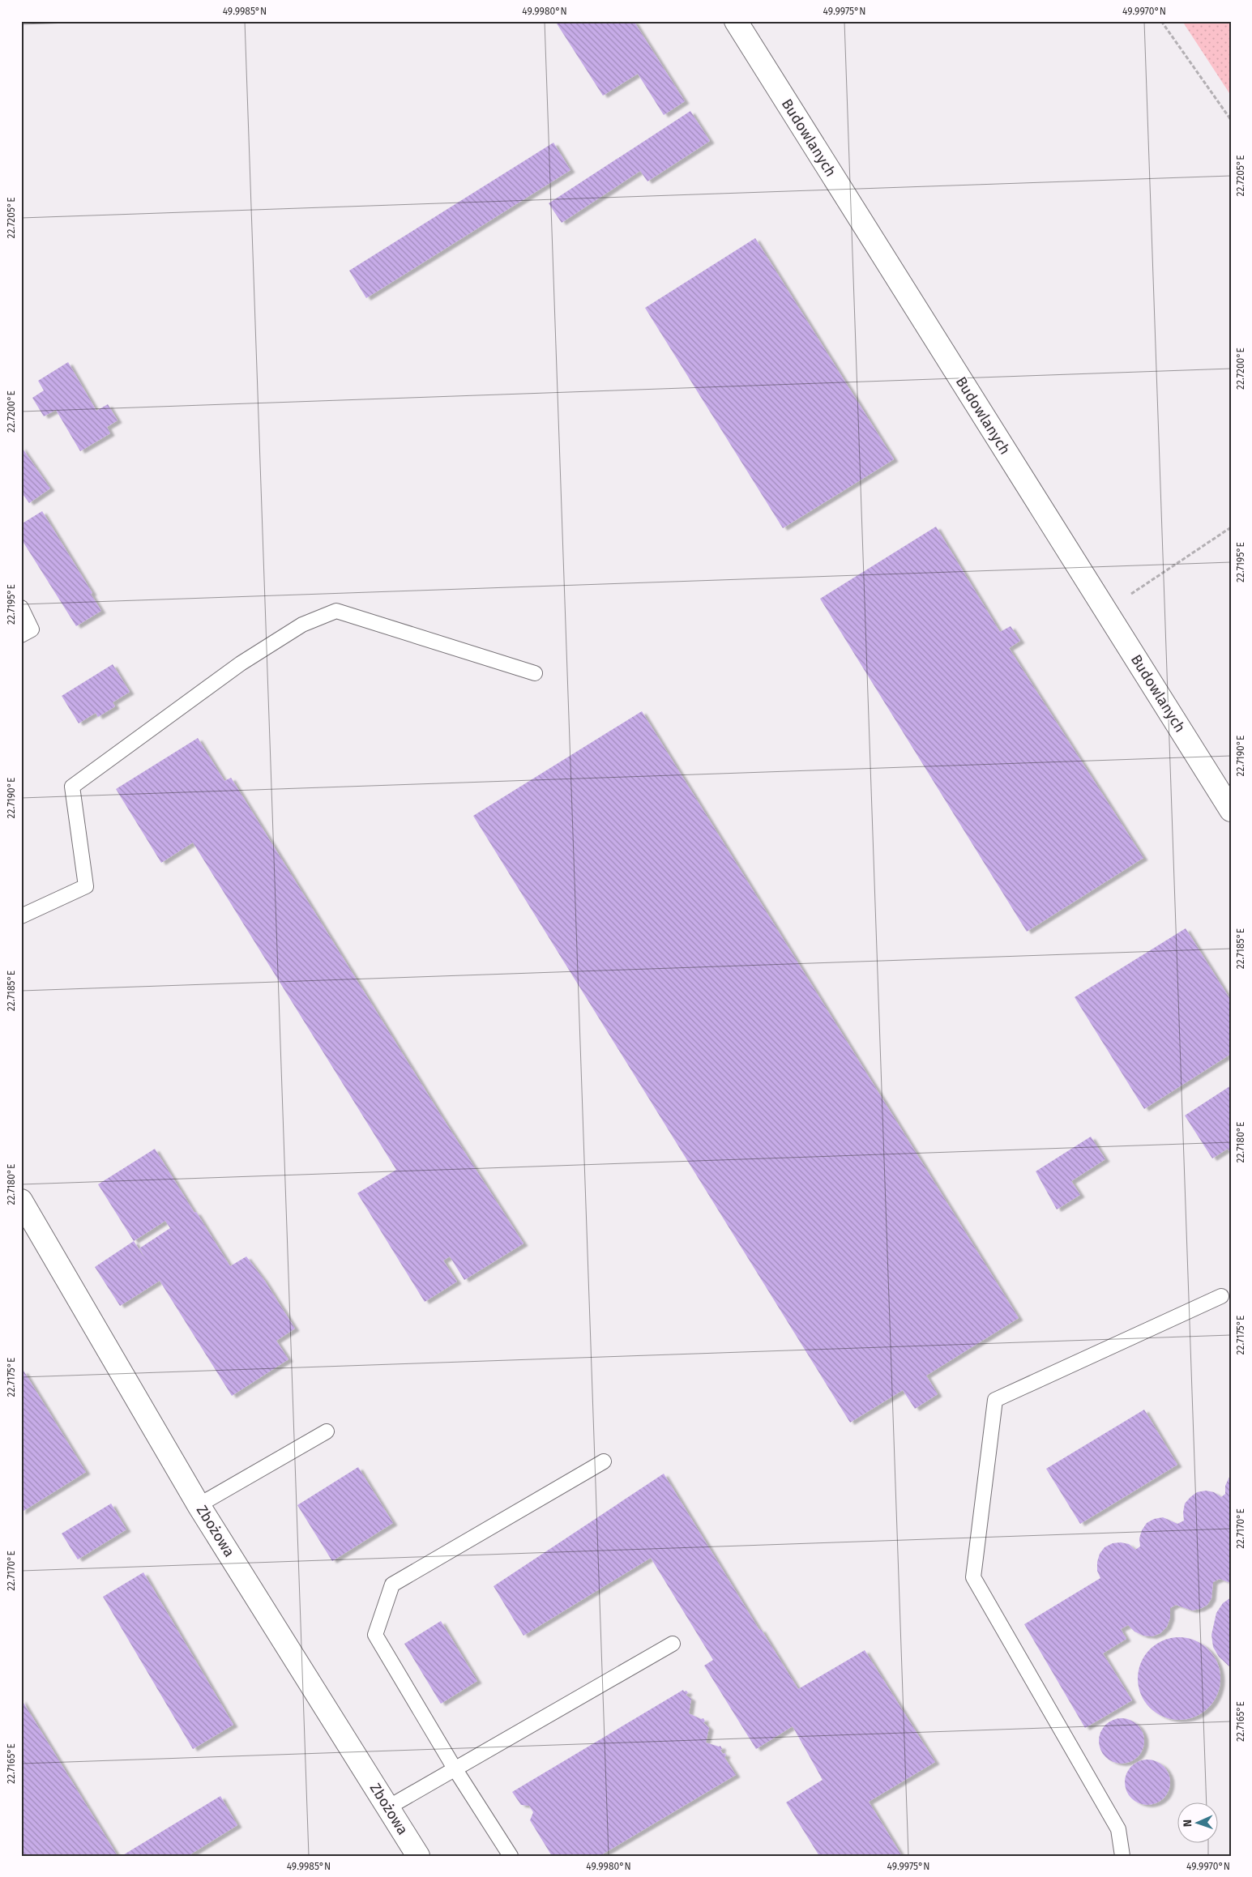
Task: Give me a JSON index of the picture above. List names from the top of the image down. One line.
{"streets":{"street":["Budowlanych","Zbożowa"]},"north":"left","coordinates":["49.9985°N","49.9980°N","49.9975°N","49.9970°N","22.7205°E","22.7200°E","22.7195°E","22.7190°E","22.7185°E","22.7180°E","22.7175°E","22.7170°E","22.7165°E"]}
